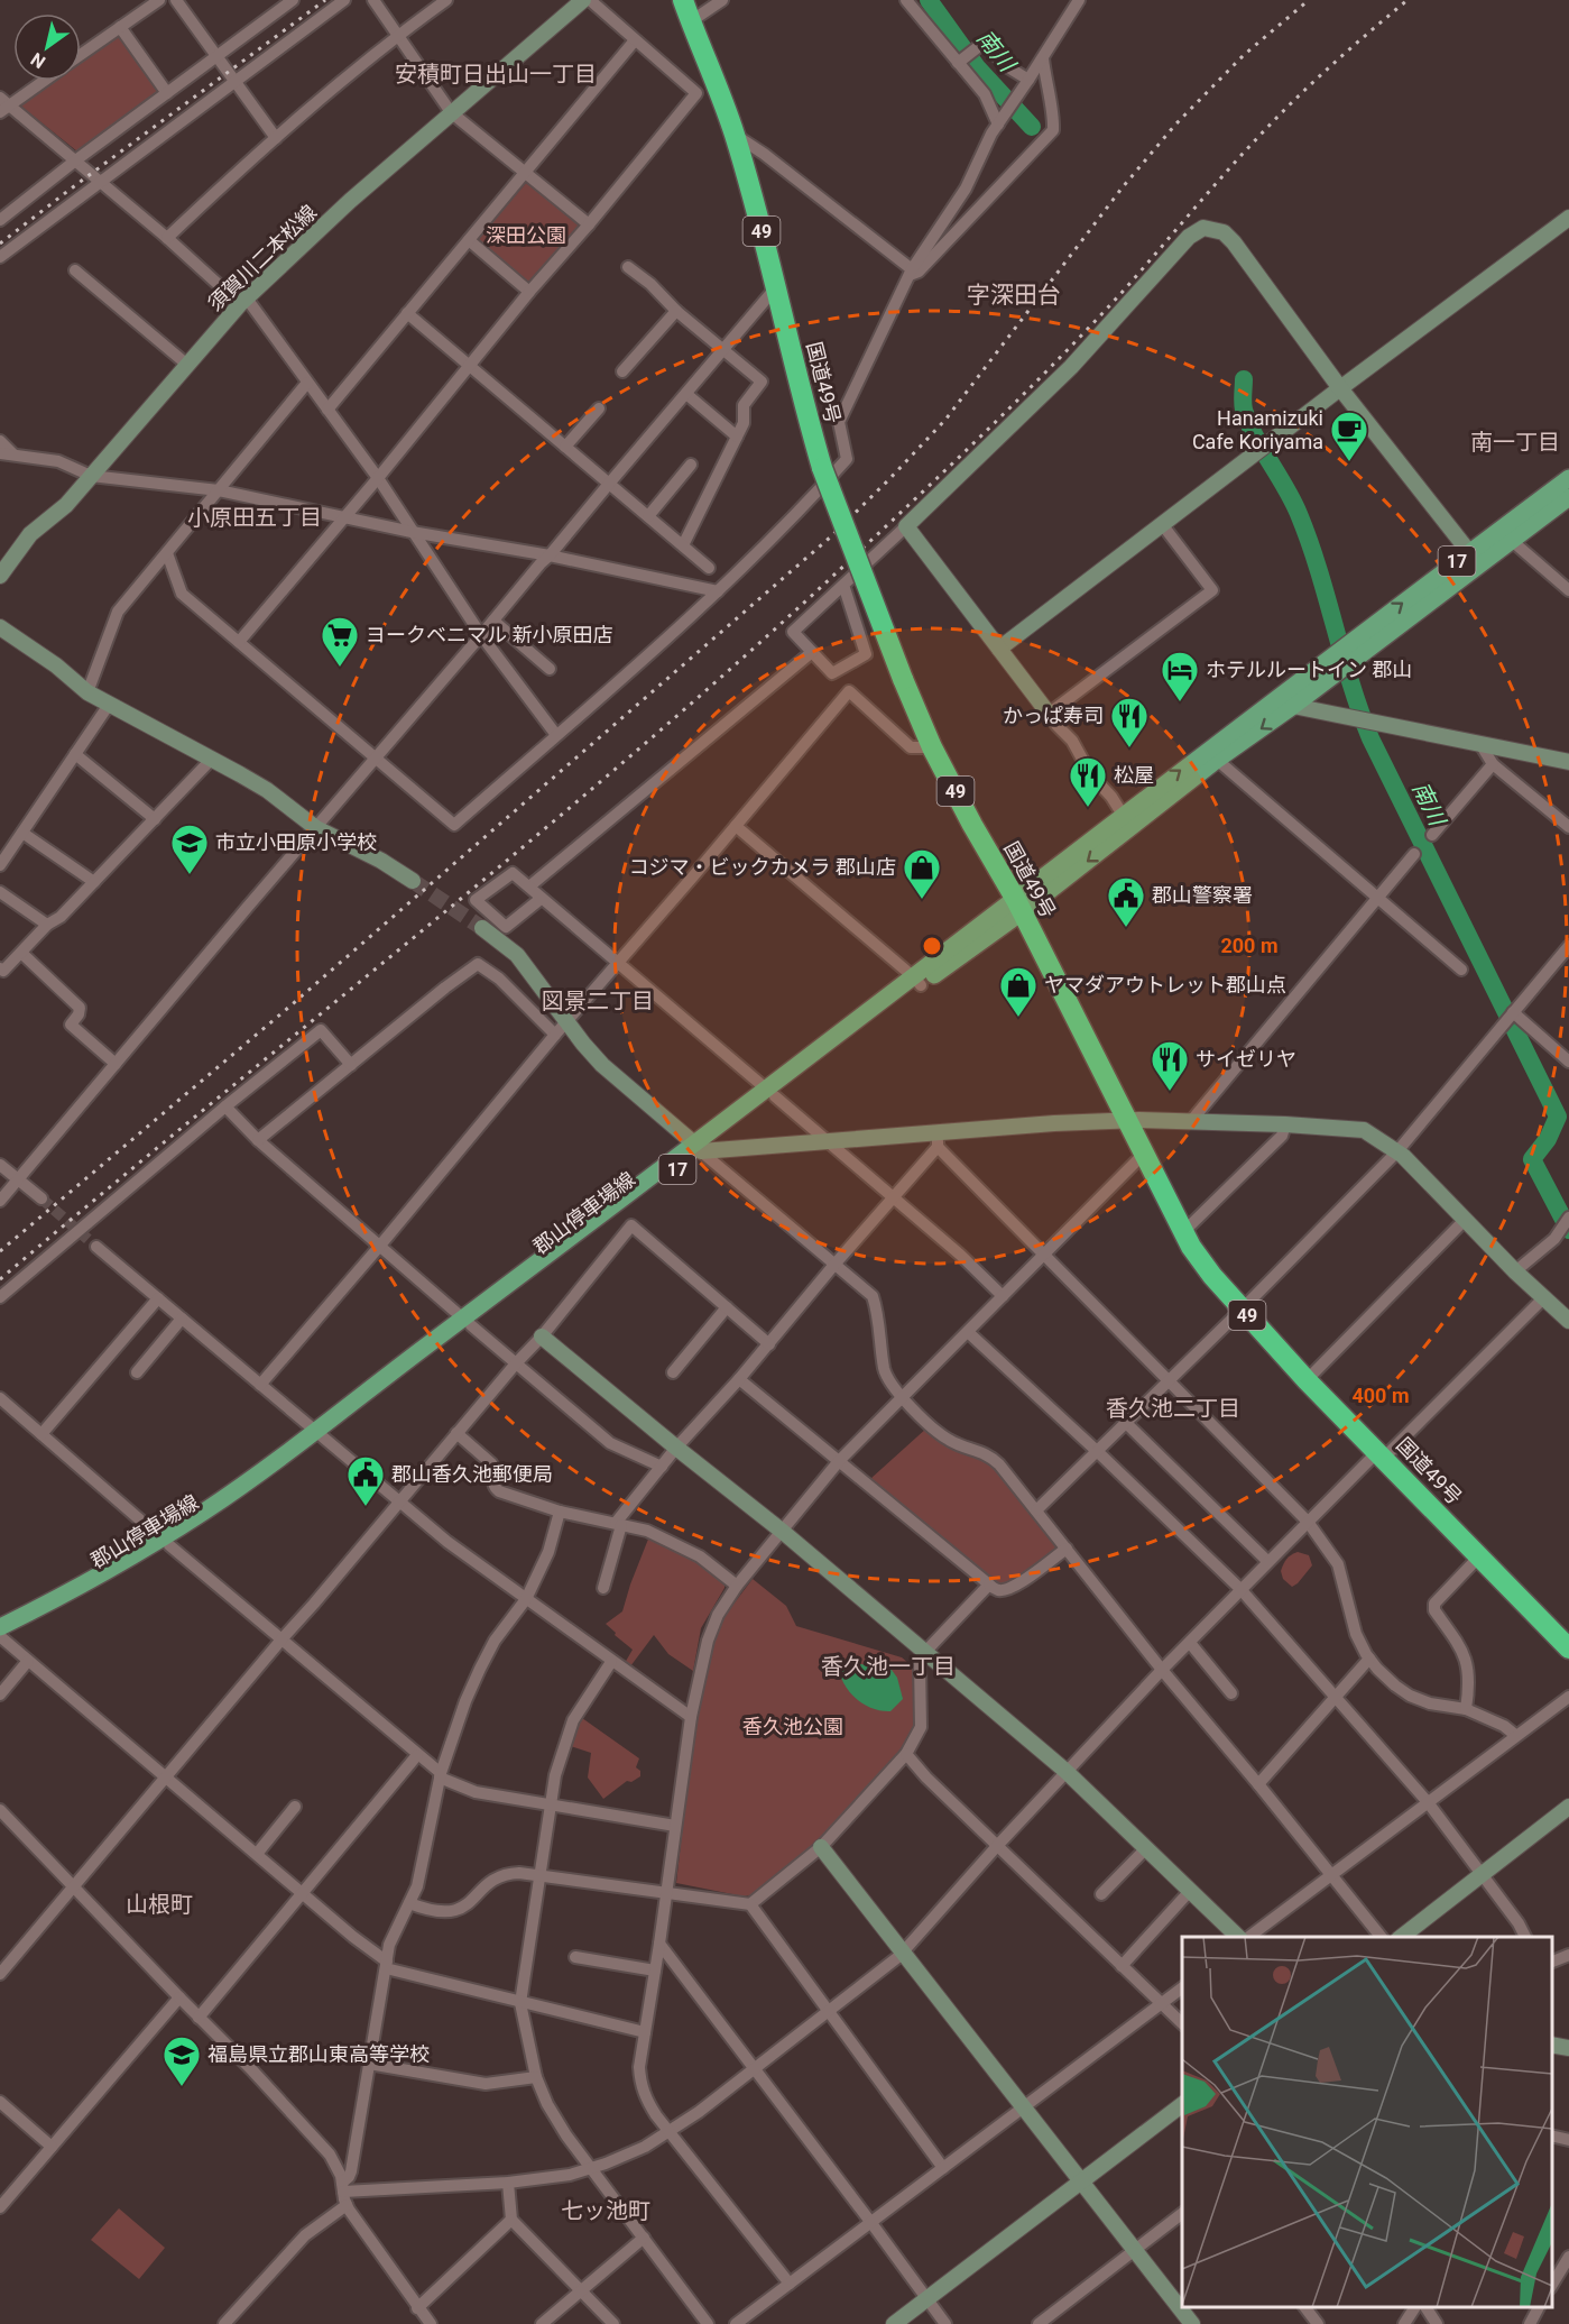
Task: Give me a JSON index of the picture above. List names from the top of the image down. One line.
{"streets":{"highway":["49","国道49号"],"main road":["17","郡山停車場線"],"street":["須賀川二本松線"]},"crossings":[["国道49号","郡山停車場線"]],"districts":["安積町日出山一丁目","字深田台","南一丁目","小原田五丁目","図景二丁目","香久池二丁目","香久池一丁目","山根町","七ッ池町"],"water":["南川"],"parks":["深田公園","香久池公園"],"places":{"cafe":["Hanamizuki Cafe Koriyama"],"supermarket":["ヨークベニマル 新小原田店"],"hotel":["ホテルルートイン 郡山"],"restaurant":["かっぱ寿司","松屋","サイゼリヤ"],"school or university":["市立小田原小学校","福島県立郡山東高等学校"],"shop":["コジマ・ビックカメラ 郡山店","ヤマダアウトレット郡山点"],"public building":["郡山警察署","郡山香久池郵便局"]},"north":"bottom left","rings":["200 m","400 m"]}
